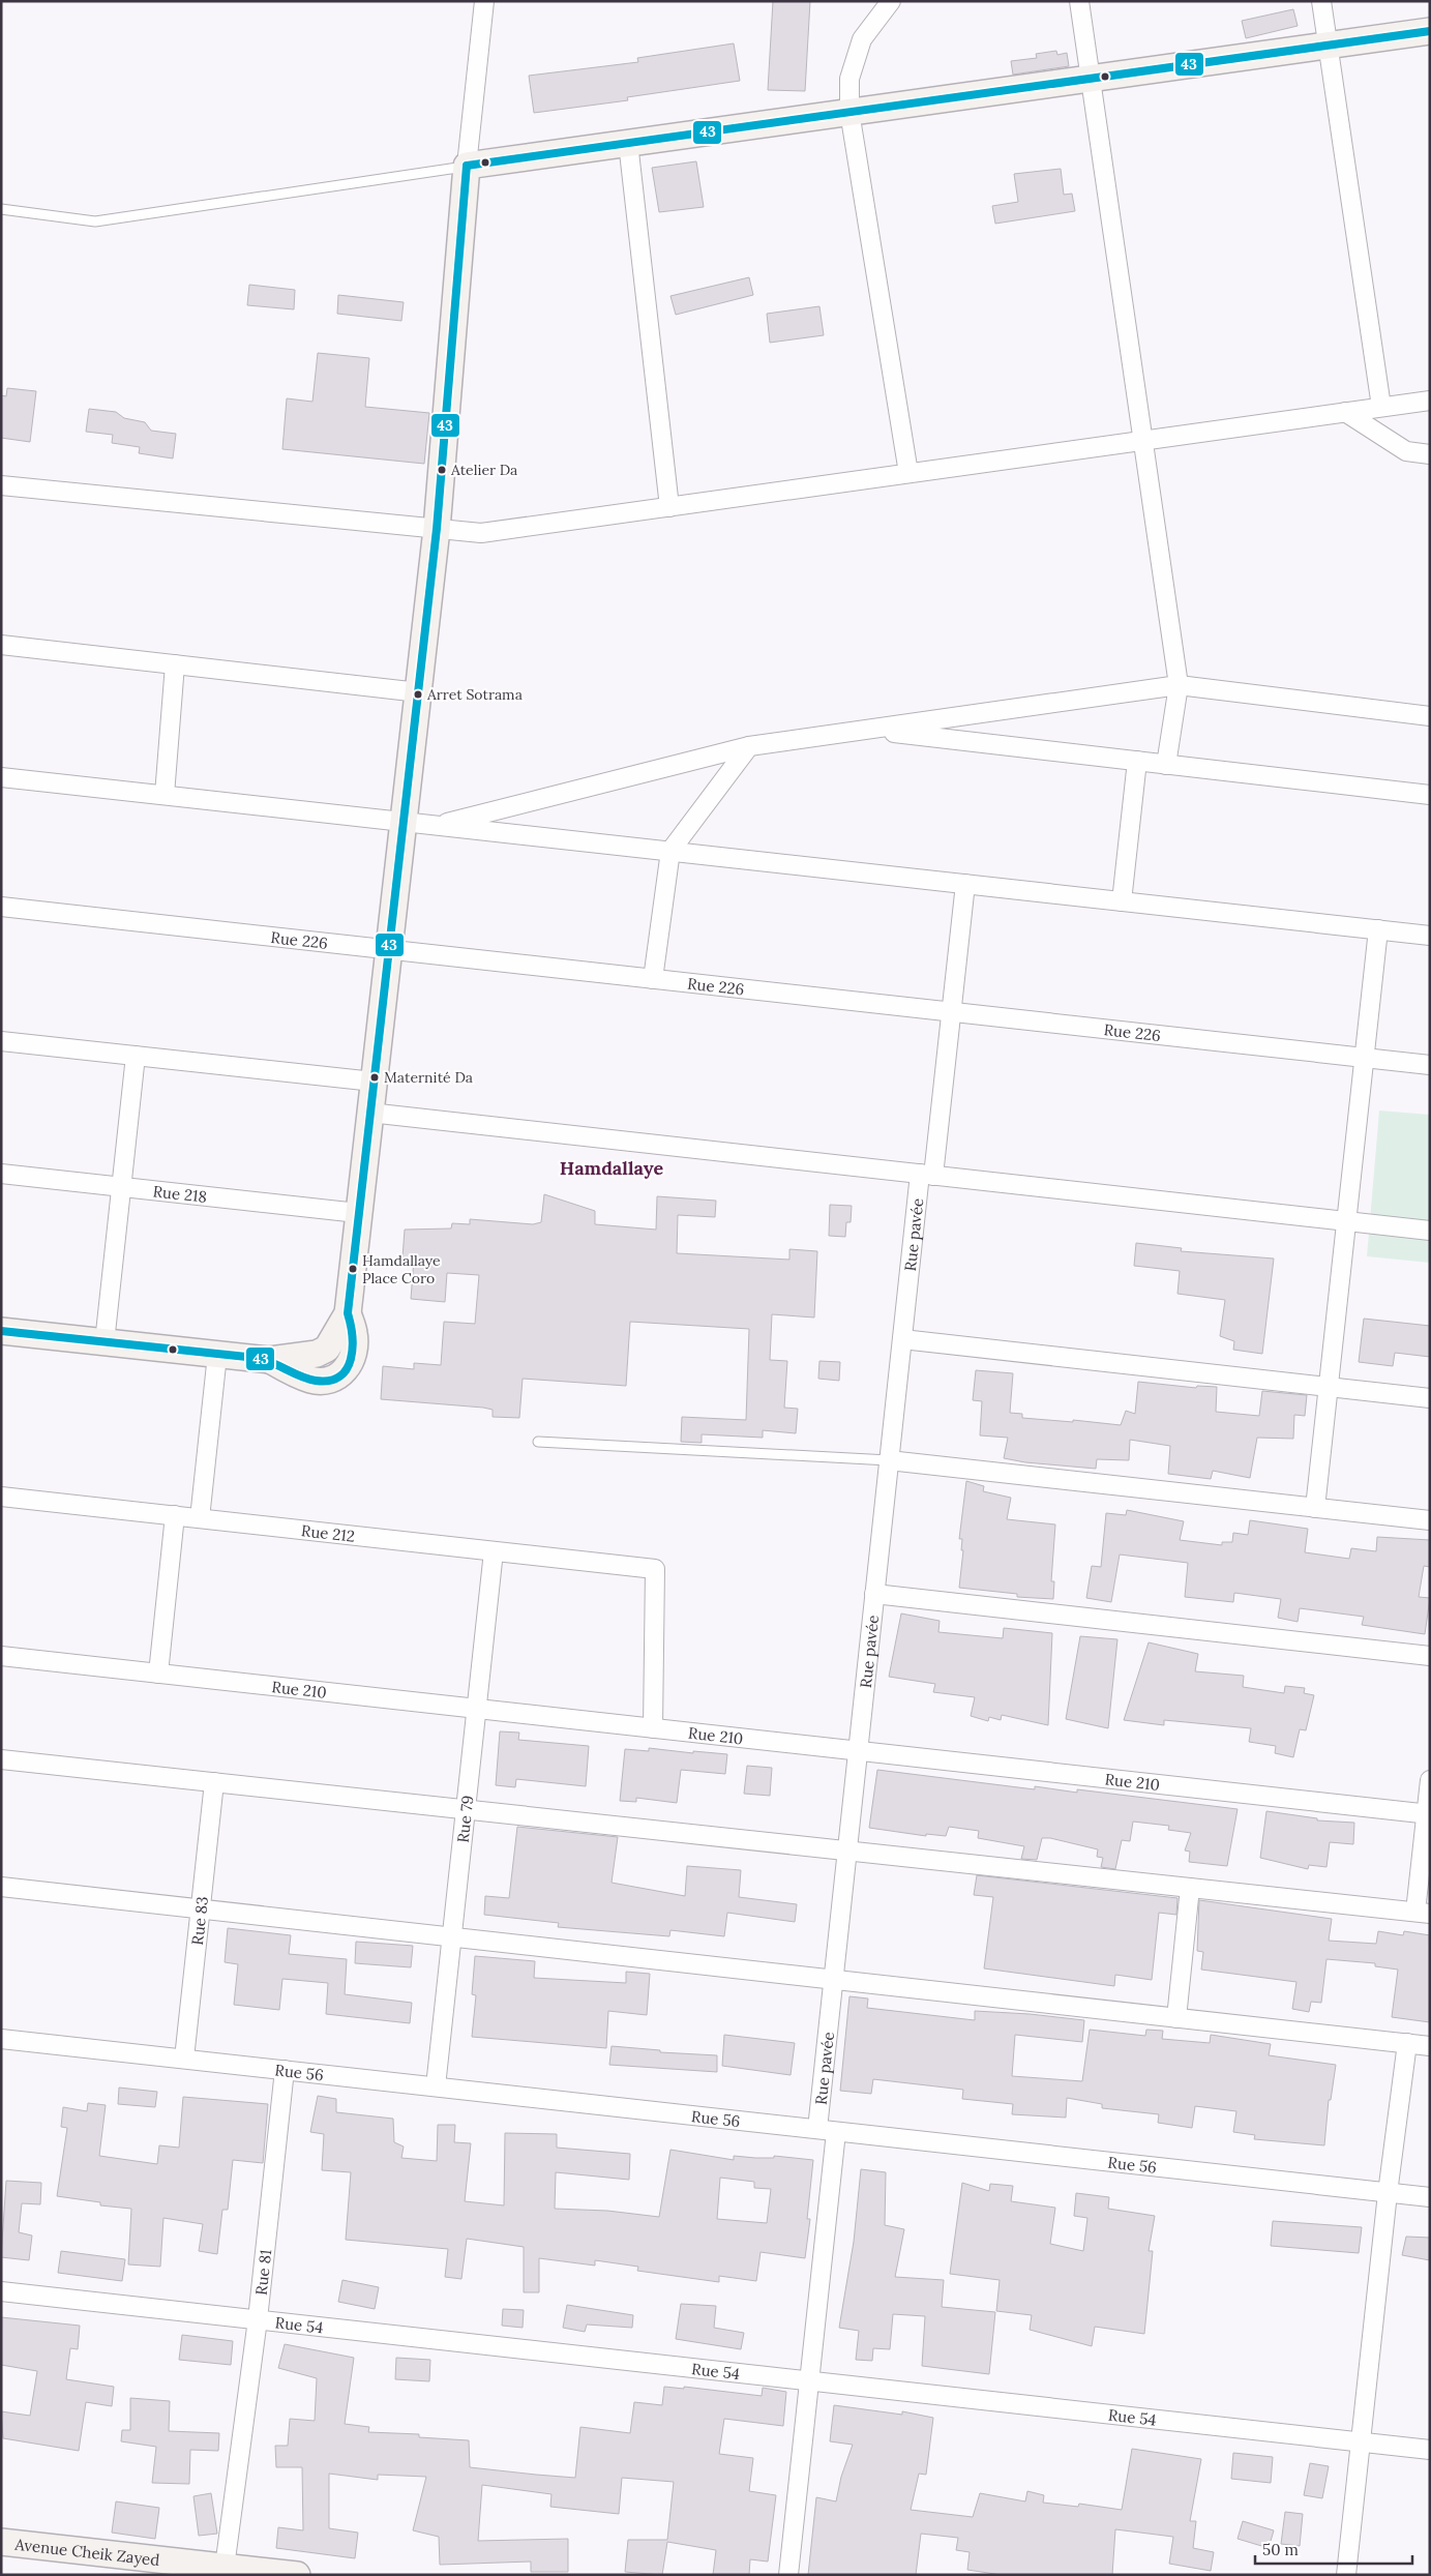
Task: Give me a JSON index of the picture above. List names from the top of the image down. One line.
{"streets":{"street":["Rue 226","Rue 218","Rue pavée","Rue 212","Rue 210","Rue 79","Rue 83","Rue 56","Rue 81","Rue 54","Avenue Cheik Zayed"]},"crossings":[["Rue 226","Rue pavée"],["Rue pavée","Rue 210"],["Rue pavée","Rue 56"],["Rue 212","Rue 210"],["Rue 212","Rue 79"],["Rue 210","Rue 79"],["Rue 79","Rue 56"],["Rue 83","Rue 56"],["Rue 56","Rue 81"],["Rue 81","Rue 54"],["Rue 81","Avenue Cheik Zayed"]],"districts":["Hamdallaye"],"places":["Atelier Da","Arret Sotrama","Maternité Da","Hamdallaye Place Coro"],"lines":["transit line 43"],"scale_bar":"50 m"}
